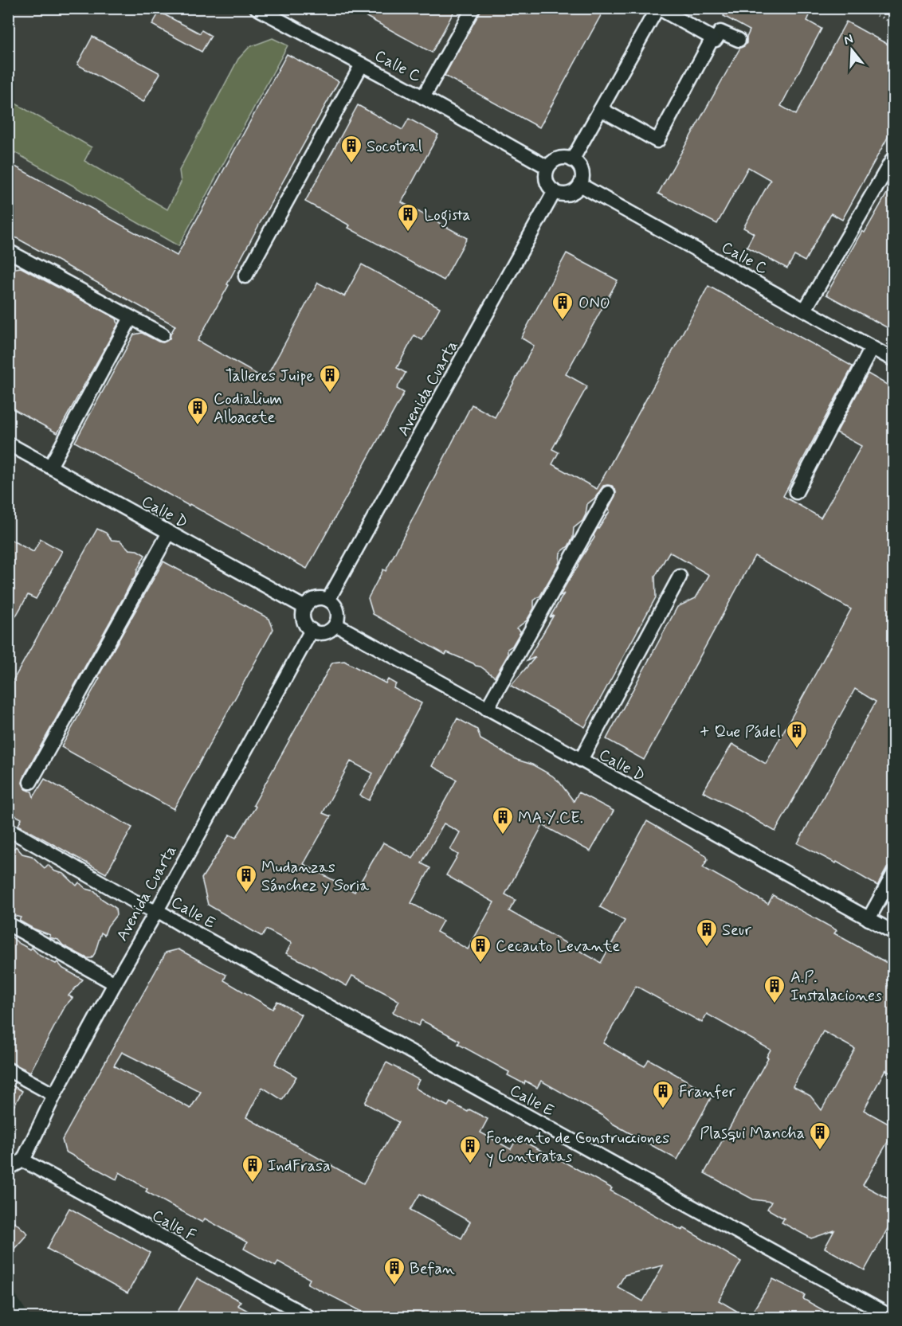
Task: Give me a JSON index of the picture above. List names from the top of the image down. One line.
{"streets":{"street":["Calle C","Avenida Cuarta","Calle D","Calle E","Calle F"]},"crossings":[["Calle C","Avenida Cuarta"],["Avenida Cuarta","Calle D"],["Avenida Cuarta","Calle E"],["Avenida Cuarta","Calle F"]],"places":{"building":["Socotral","Logista","ONO","Talleres Juipe","Codialium Albacete","+ Que Pádel","MA.Y.CE.","Mudanzas Sánchez y Soria","Seur","Cecauto Levante","A.P. Instalaciones","Franfer","Plasqui Mancha","Fomento de Construcciones y Contratas","IndFrasa","Befan"]},"north":"top"}
